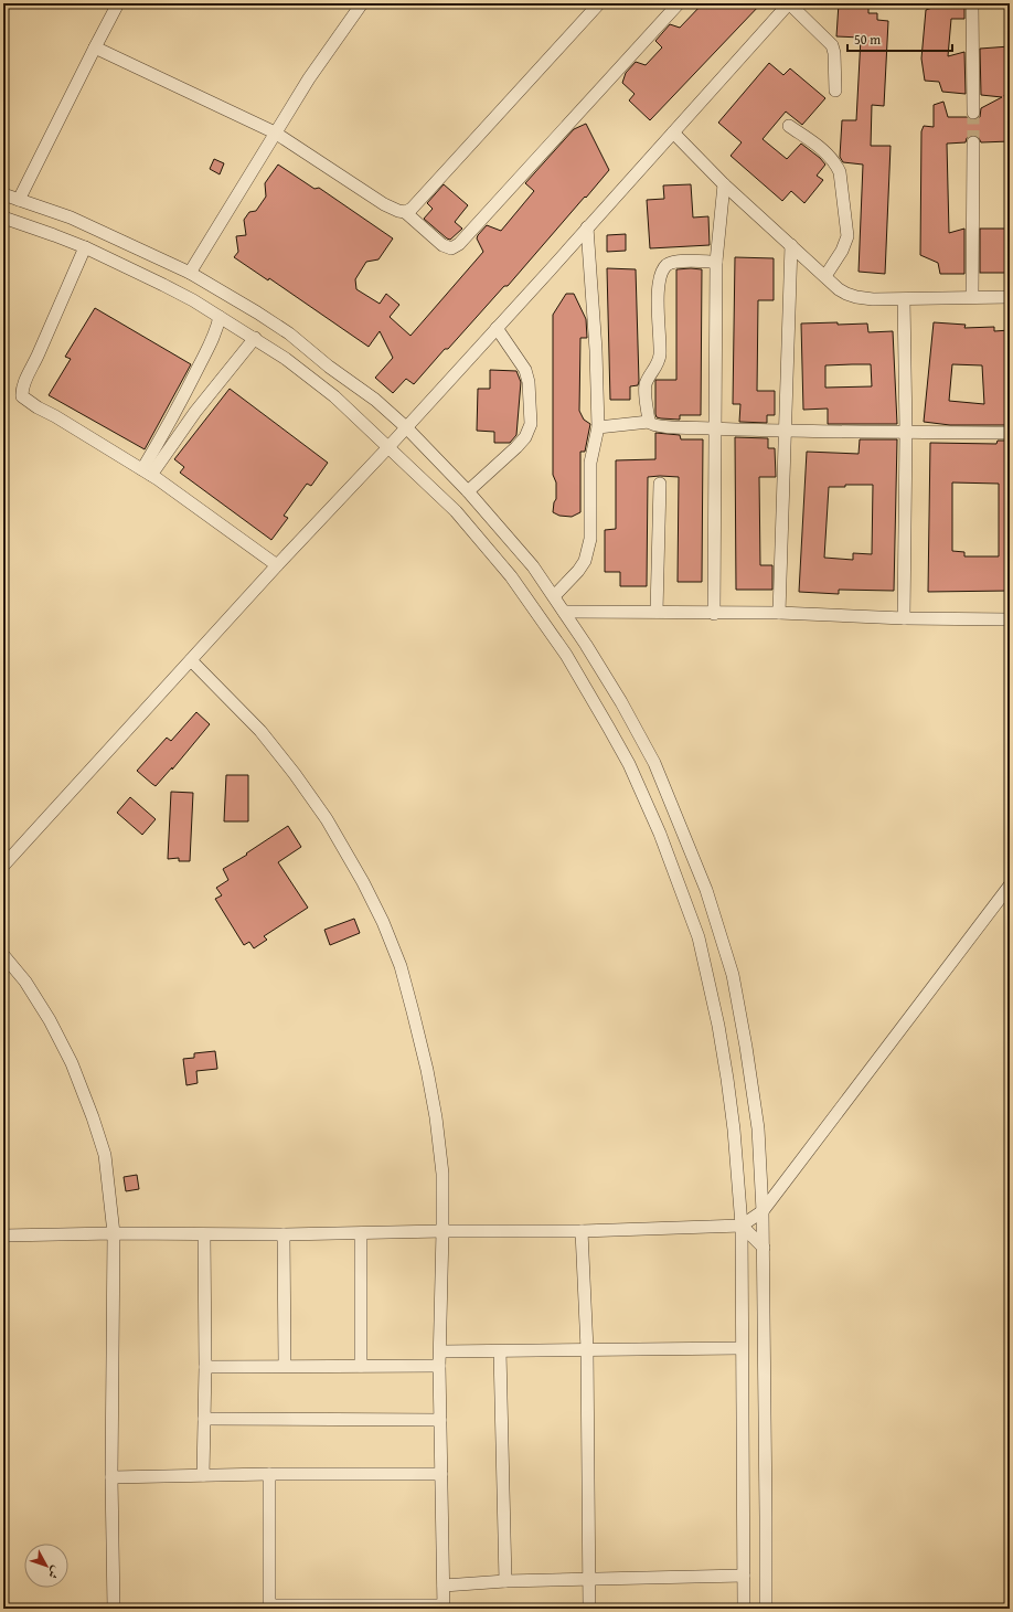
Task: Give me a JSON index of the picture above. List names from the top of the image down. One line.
{"scale_bar":"50 m","north":"bottom right"}
